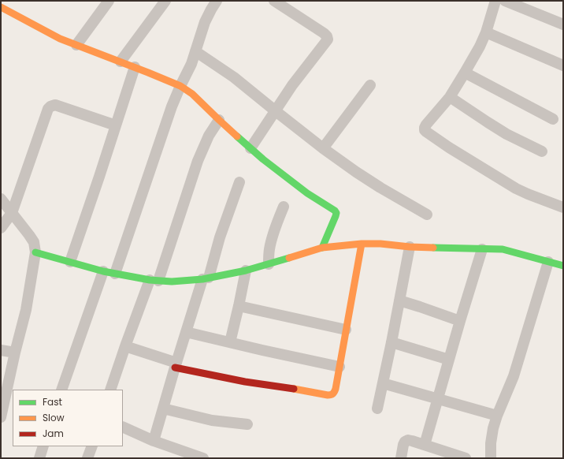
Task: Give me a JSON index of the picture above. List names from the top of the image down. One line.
{"legend":["Fast","Slow","Jam"]}
